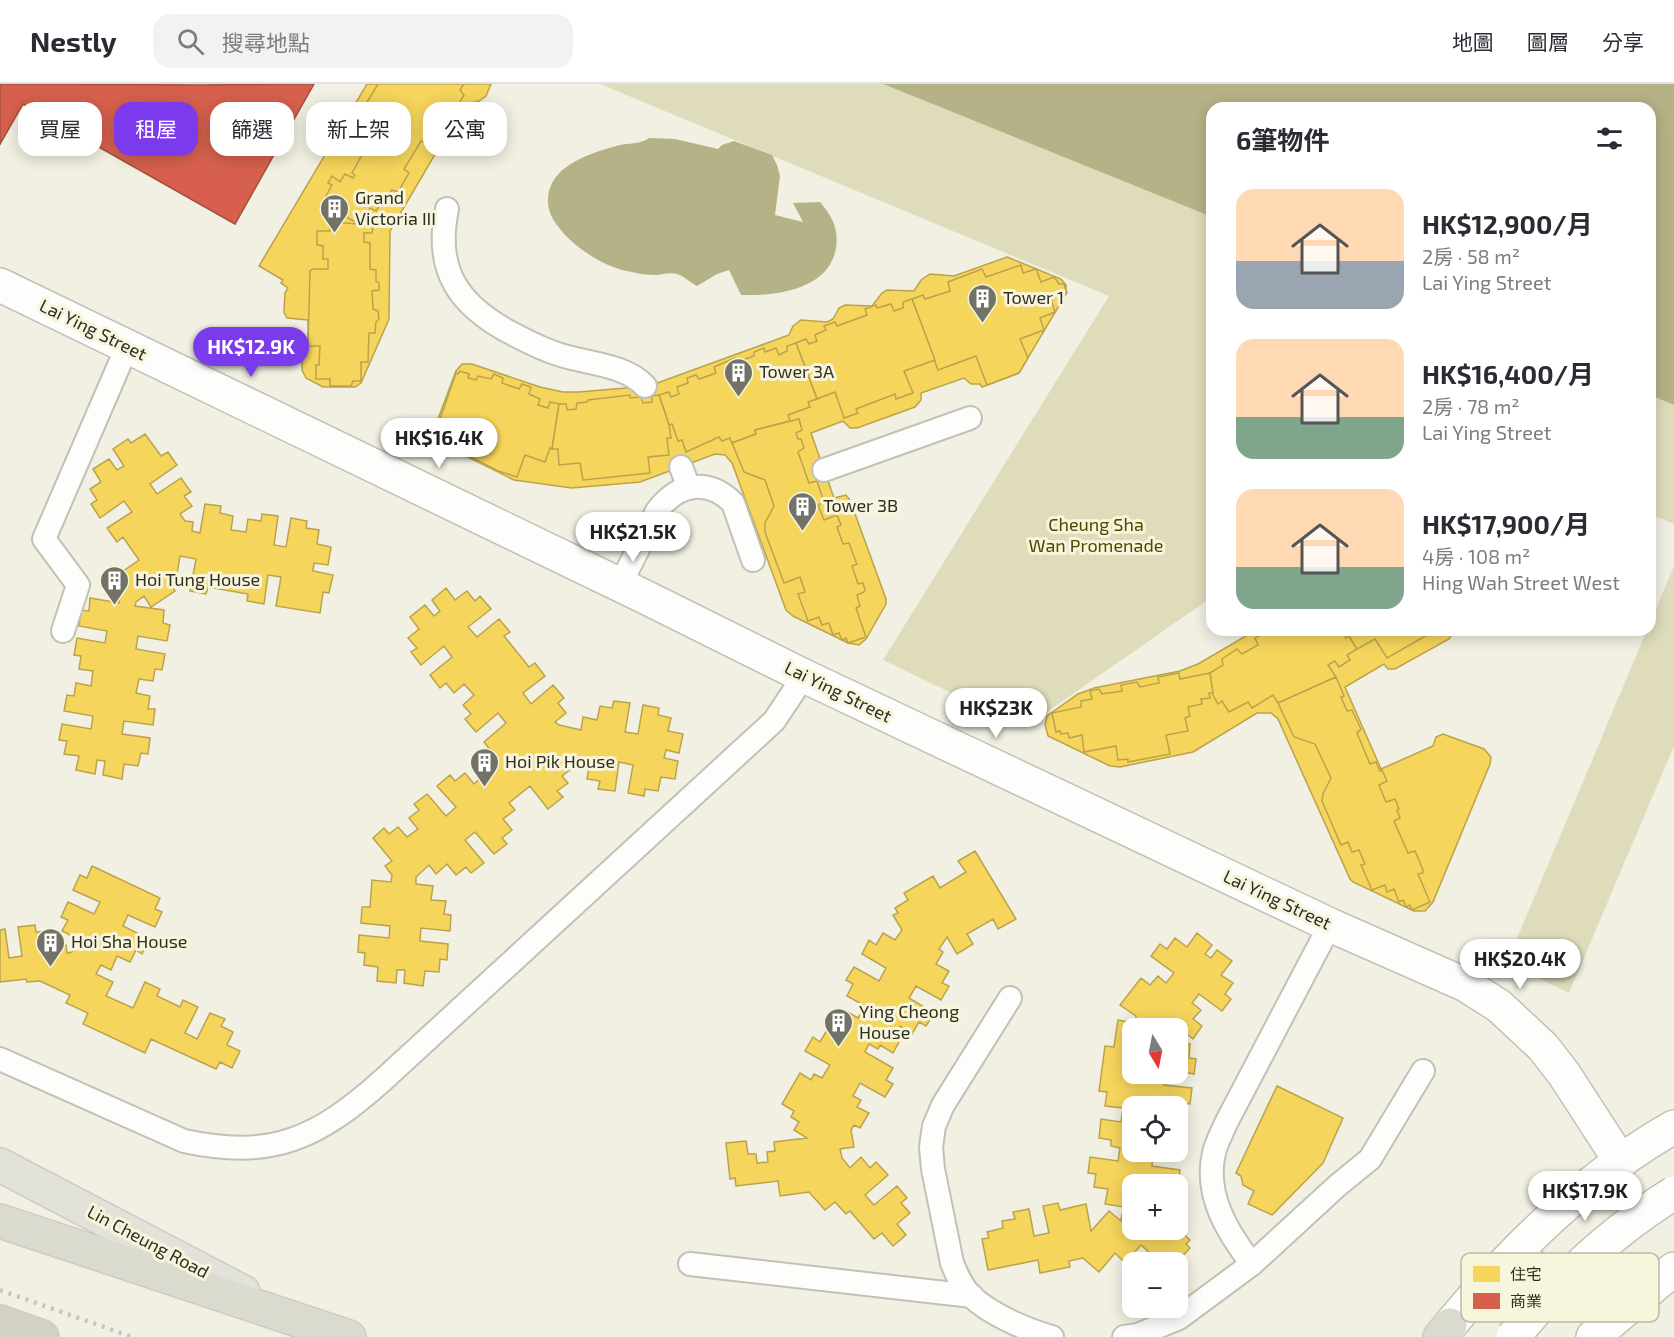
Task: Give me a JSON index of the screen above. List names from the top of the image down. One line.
{"streets":{"highway":["Lin Cheung Road"],"street":["Lai Ying Street"]},"parks":["Cheung Sha Wan Promenade"],"places":{"building":["Grand Victoria III","Tower 1","Tower 3A","Tower 3B","Hoi Tung House","Hoi Pik House","Hoi Sha House","Ying Cheong House"]},"legend":["住宅","商業"],"north":"bottom","page":{"header":"Nestly","search":"搜尋地點","nav":["地圖","圖層","分享"],"chip":["買屋","租屋","篩選","新上架","公寓"],"heading":"6筆物件","list":[{"name":"HK$12,900/月","note":"2房 · 58 m² · Lai Ying Street"},{"name":"HK$16,400/月","note":"2房 · 78 m² · Lai Ying Street"},{"name":"HK$17,900/月","note":"4房 · 108 m² · Hing Wah Street West"}],"price":["HK$12.9K","HK$16.4K","HK$21.5K","HK$23K","HK$20.4K","HK$17.9K"],"map_buttons":["+","−"]}}
